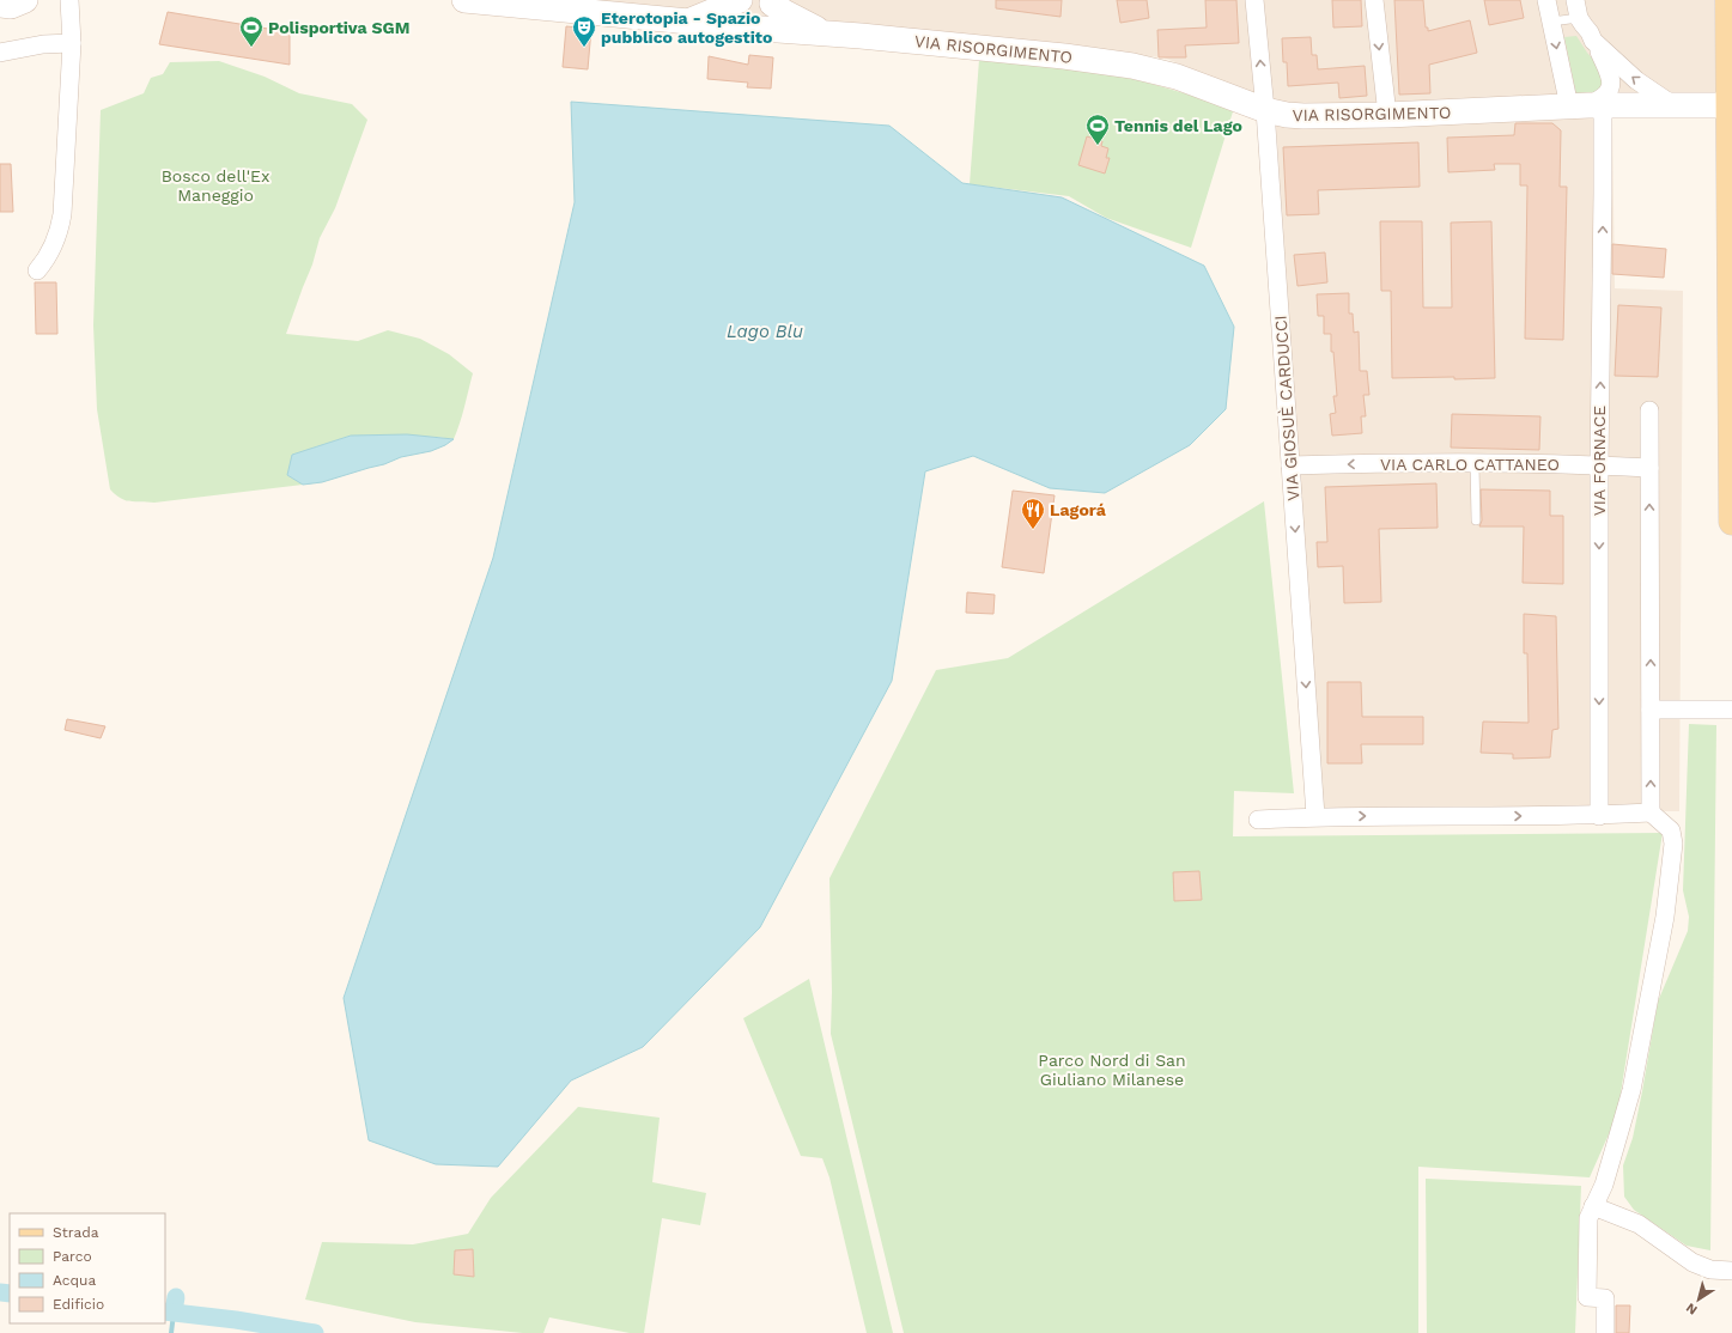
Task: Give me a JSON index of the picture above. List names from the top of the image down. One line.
{"streets":{"street":["VIA RISORGIMENTO","VIA GIOSUÈ CARDUCCI","VIA FORNACE","VIA CARLO CATTANEO"]},"crossings":[["VIA RISORGIMENTO","VIA GIOSUÈ CARDUCCI"],["VIA RISORGIMENTO","VIA FORNACE"],["VIA GIOSUÈ CARDUCCI","VIA CARLO CATTANEO"],["VIA FORNACE","VIA CARLO CATTANEO"]],"one_way":["VIA CARLO CATTANEO"],"water":["Lago Blu"],"parks":["Bosco dell'Ex Maneggio","Parco Nord di San Giuliano Milanese"],"places":{"sports":["Polisportiva SGM","Tennis del Lago"],"theatre":["Eterotopia - Spazio pubblico autogestito"],"restaurant":["Lagorá"]},"legend":["Strada","Parco","Acqua","Edificio"],"north":"bottom left"}
